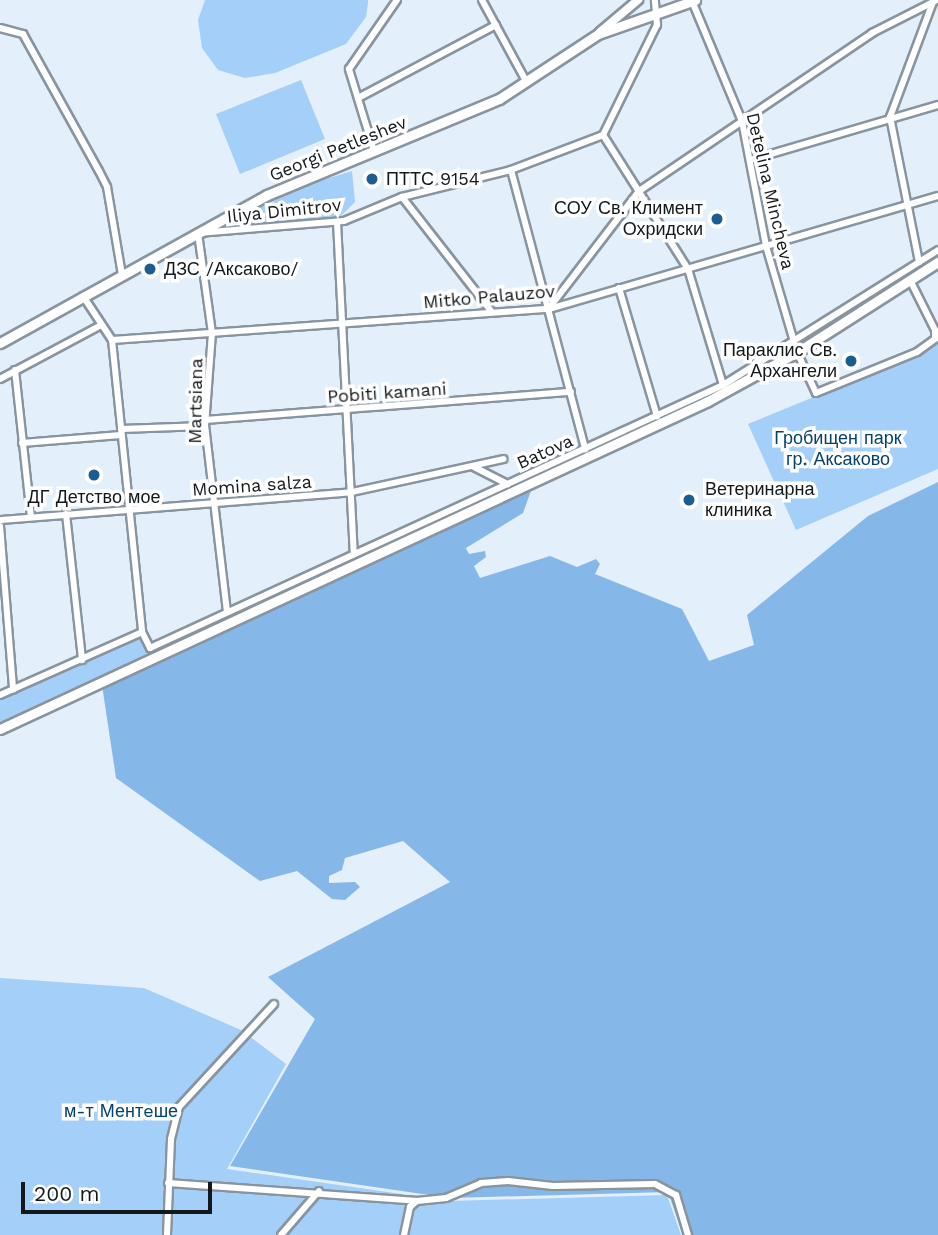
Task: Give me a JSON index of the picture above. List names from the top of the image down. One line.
{"streets":{"main road":["Georgi Petleshev"],"street":["Detelina Mincheva","Iliya Dimitrov","Mitko Palauzov","Pobiti kamani","Martsiana","Batova","Momina salza"]},"crossings":[["Georgi Petleshev","Detelina Mincheva"],["Georgi Petleshev","Iliya Dimitrov"],["Georgi Petleshev","Martsiana"],["Detelina Mincheva","Mitko Palauzov"],["Detelina Mincheva","Batova"],["Iliya Dimitrov","Martsiana"],["Mitko Palauzov","Martsiana"],["Pobiti kamani","Martsiana"],["Martsiana","Batova"],["Martsiana","Momina salza"]],"parks":["Гробищен парк гр. Аксаково","м-т Ментeше"],"places":["ПТТС 9154","СОУ Св. Климент Охридски","ДЗС /Аксаково/","Параклис Св. Архангели","ДГ Детство мое","Ветеринарна клиника"],"scale_bar":"200 m"}
